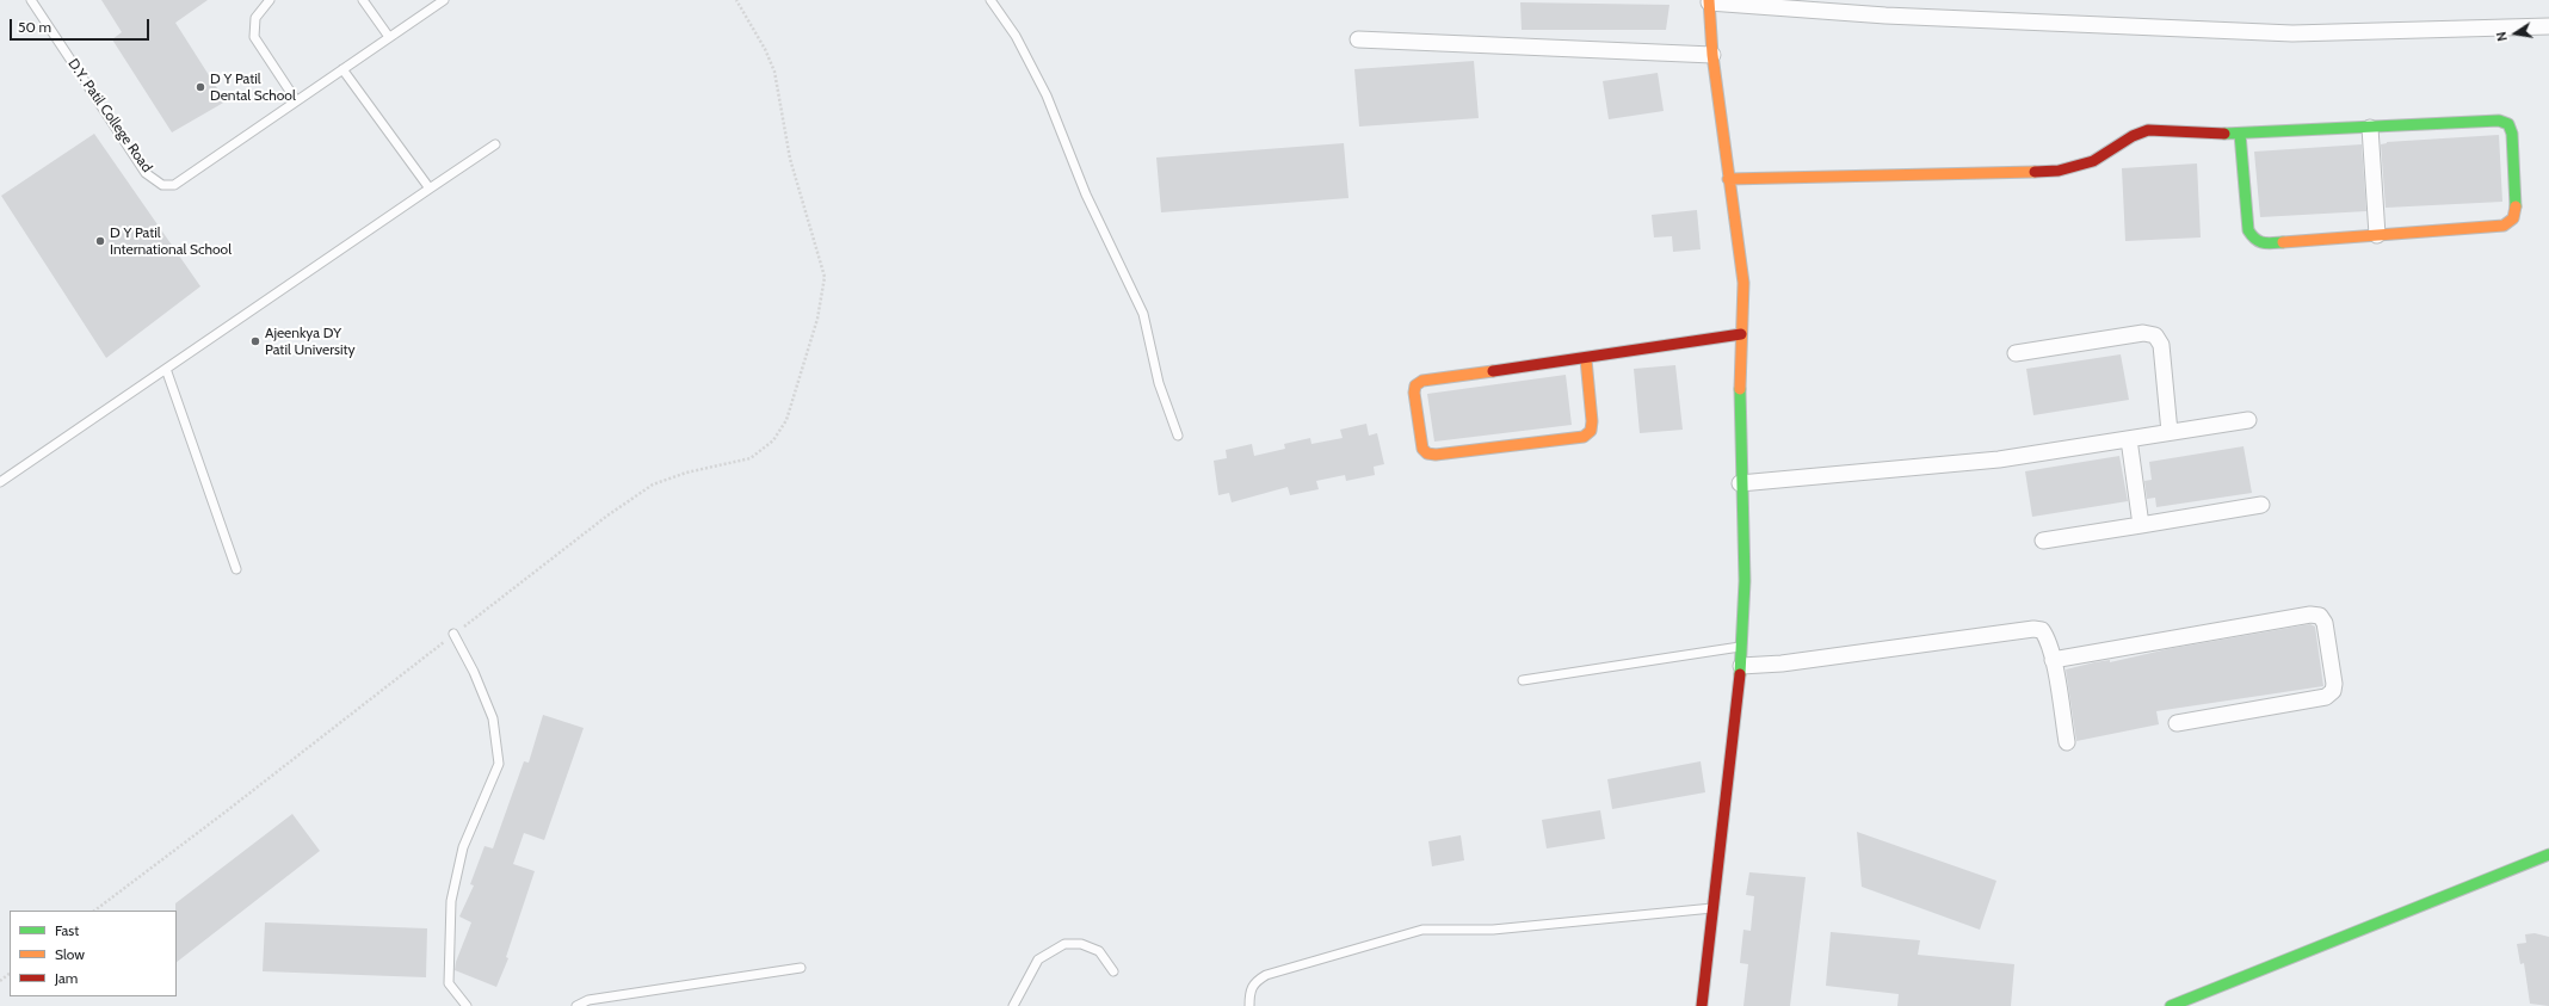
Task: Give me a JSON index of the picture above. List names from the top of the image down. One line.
{"streets":{"lane":["D.Y. Patil College Road"]},"places":["D Y Patil Dental School","D Y Patil International School","Ajeenkya DY Patil University"],"legend":["Fast","Slow","Jam"],"scale_bar":"50 m","north":"left"}
